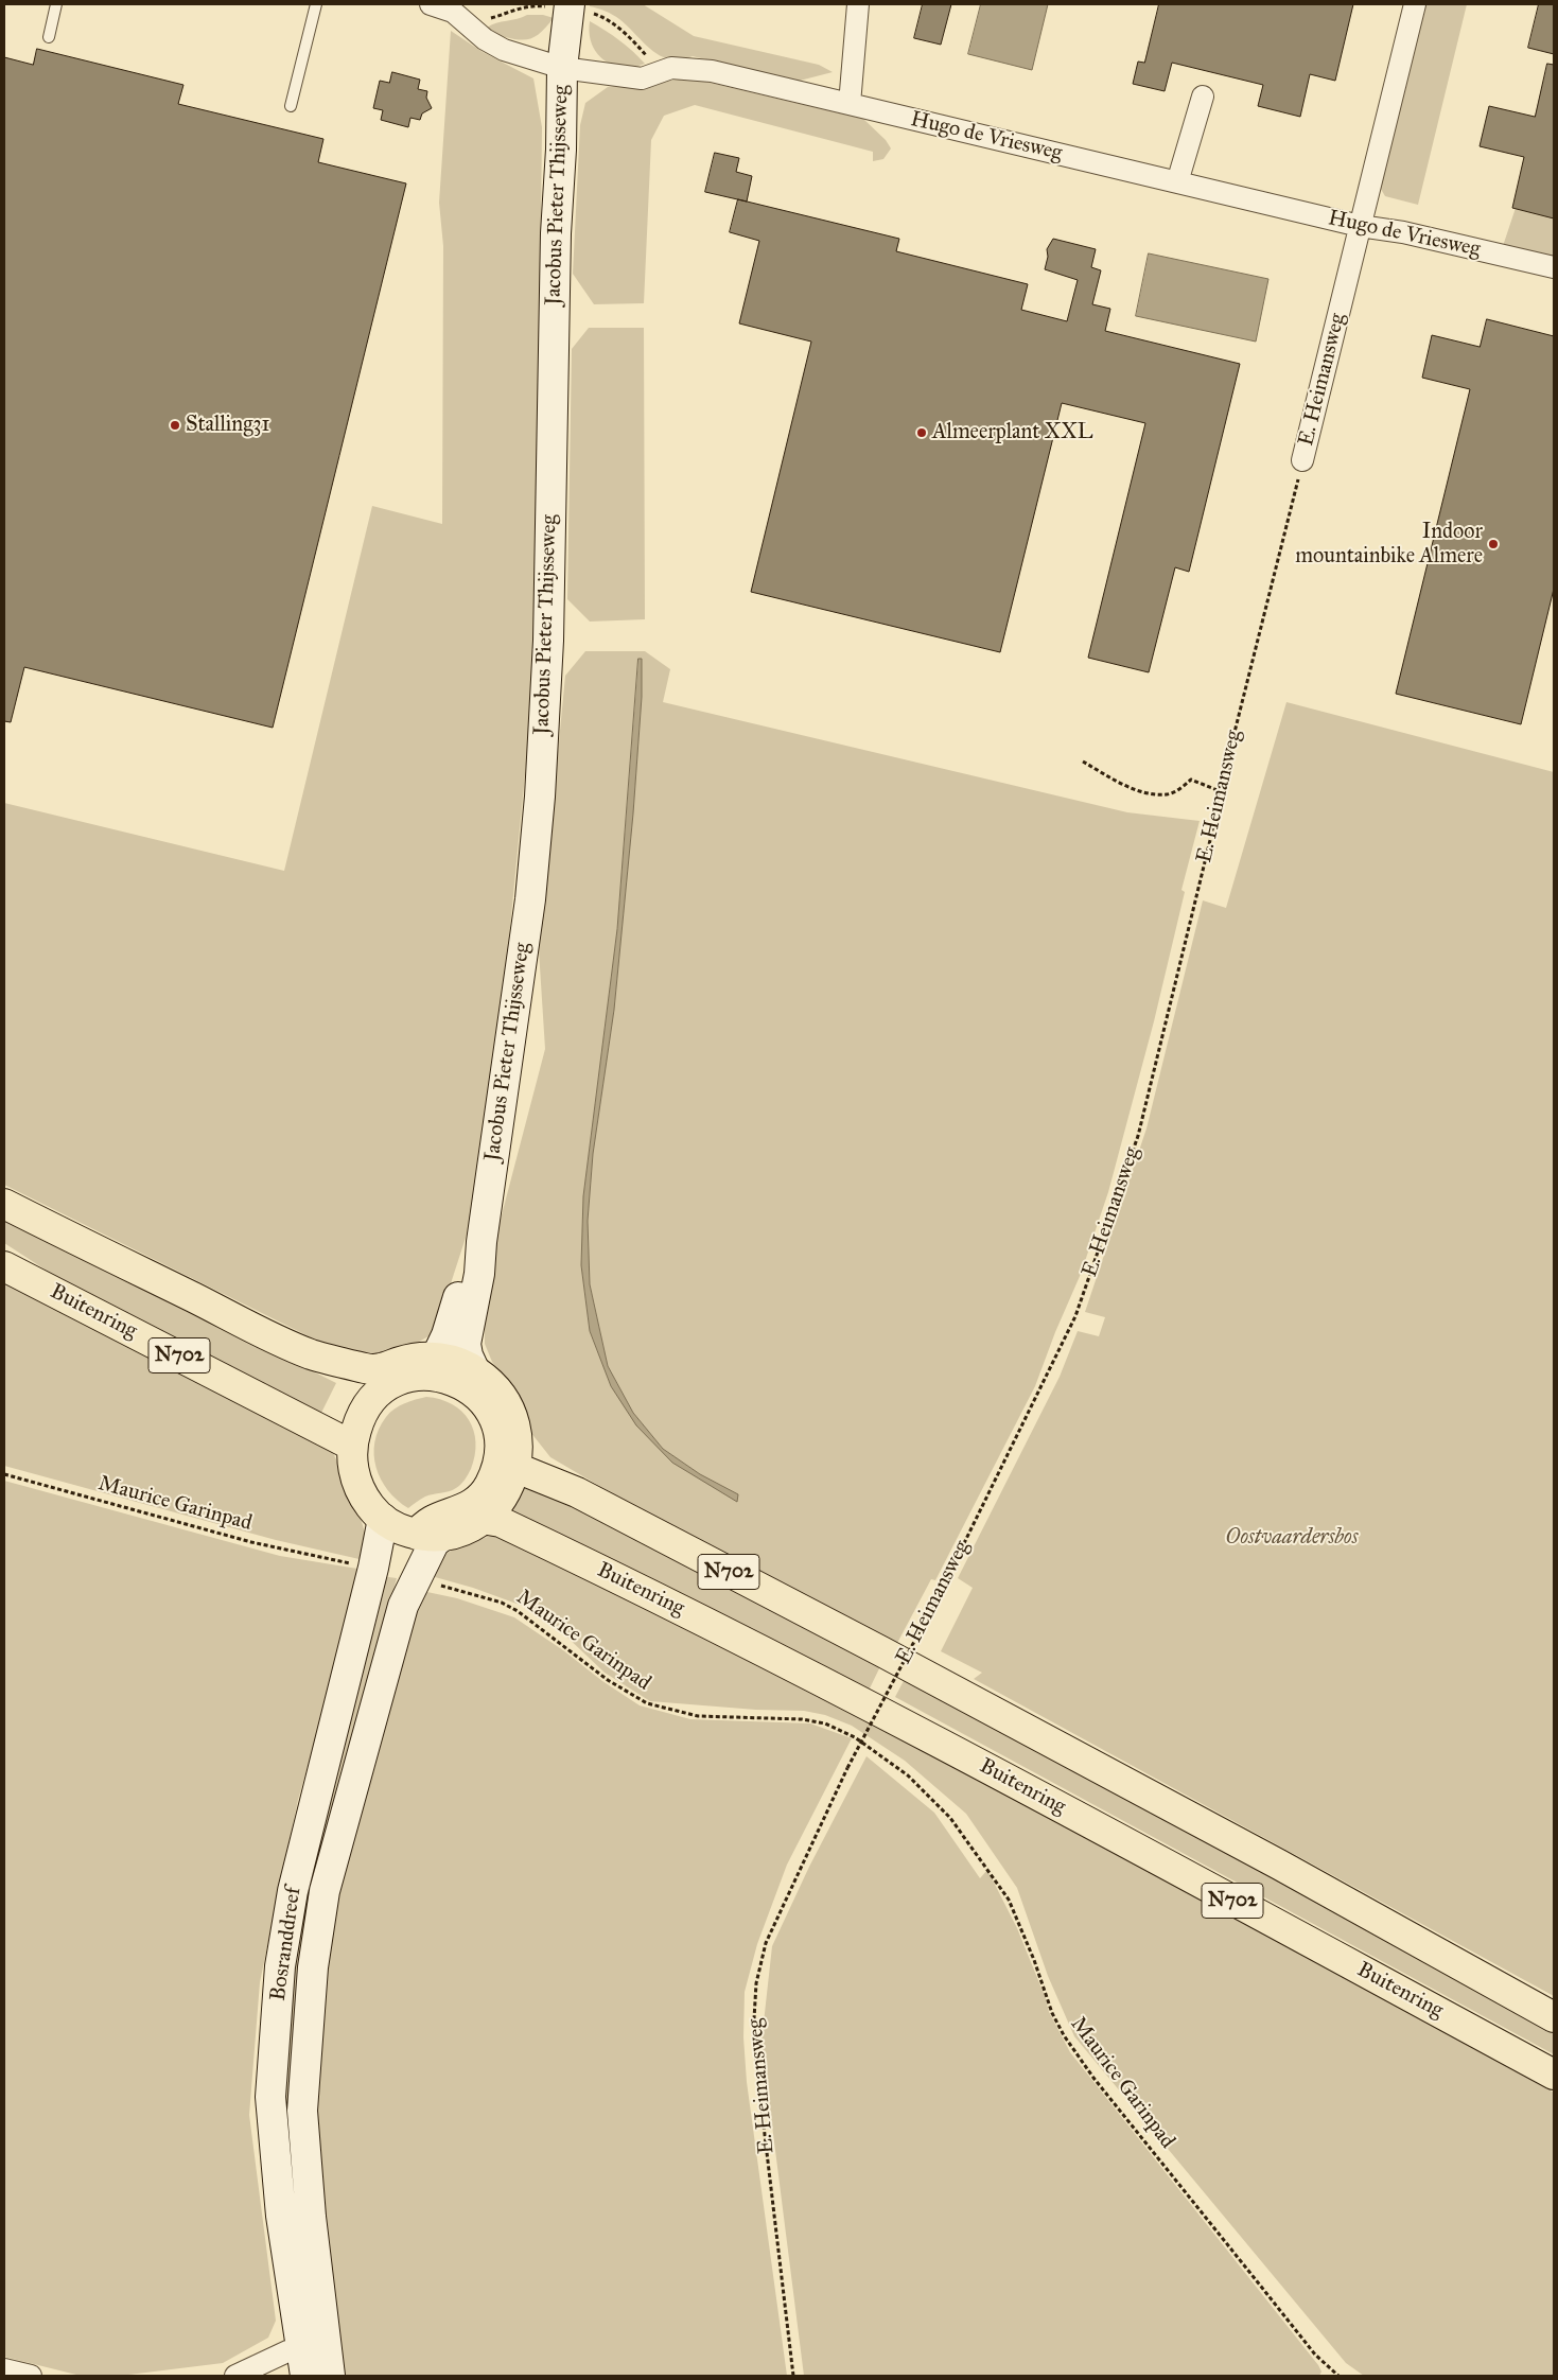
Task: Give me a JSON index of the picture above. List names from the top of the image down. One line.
{"streets":{"highway":["Buitenring","N702"],"main road":["Jacobus Pieter Thijsseweg","Bosranddreef"],"street":["Hugo de Vriesweg","E. Heimansweg"],"path":["Maurice Garinpad"]},"crossings":[["Hugo de Vriesweg","Jacobus Pieter Thijsseweg"],["Hugo de Vriesweg","E. Heimansweg"],["Jacobus Pieter Thijsseweg","Buitenring"],["Jacobus Pieter Thijsseweg","N702"],["Jacobus Pieter Thijsseweg","Bosranddreef"],["Buitenring","N702"],["Buitenring","Bosranddreef"],["N702","Bosranddreef"],["Maurice Garinpad","Bosranddreef"]],"parks":["Oostvaardersbos"],"places":["Stalling31","Almeerplant XXL","Indoor mountainbike Almere"]}
